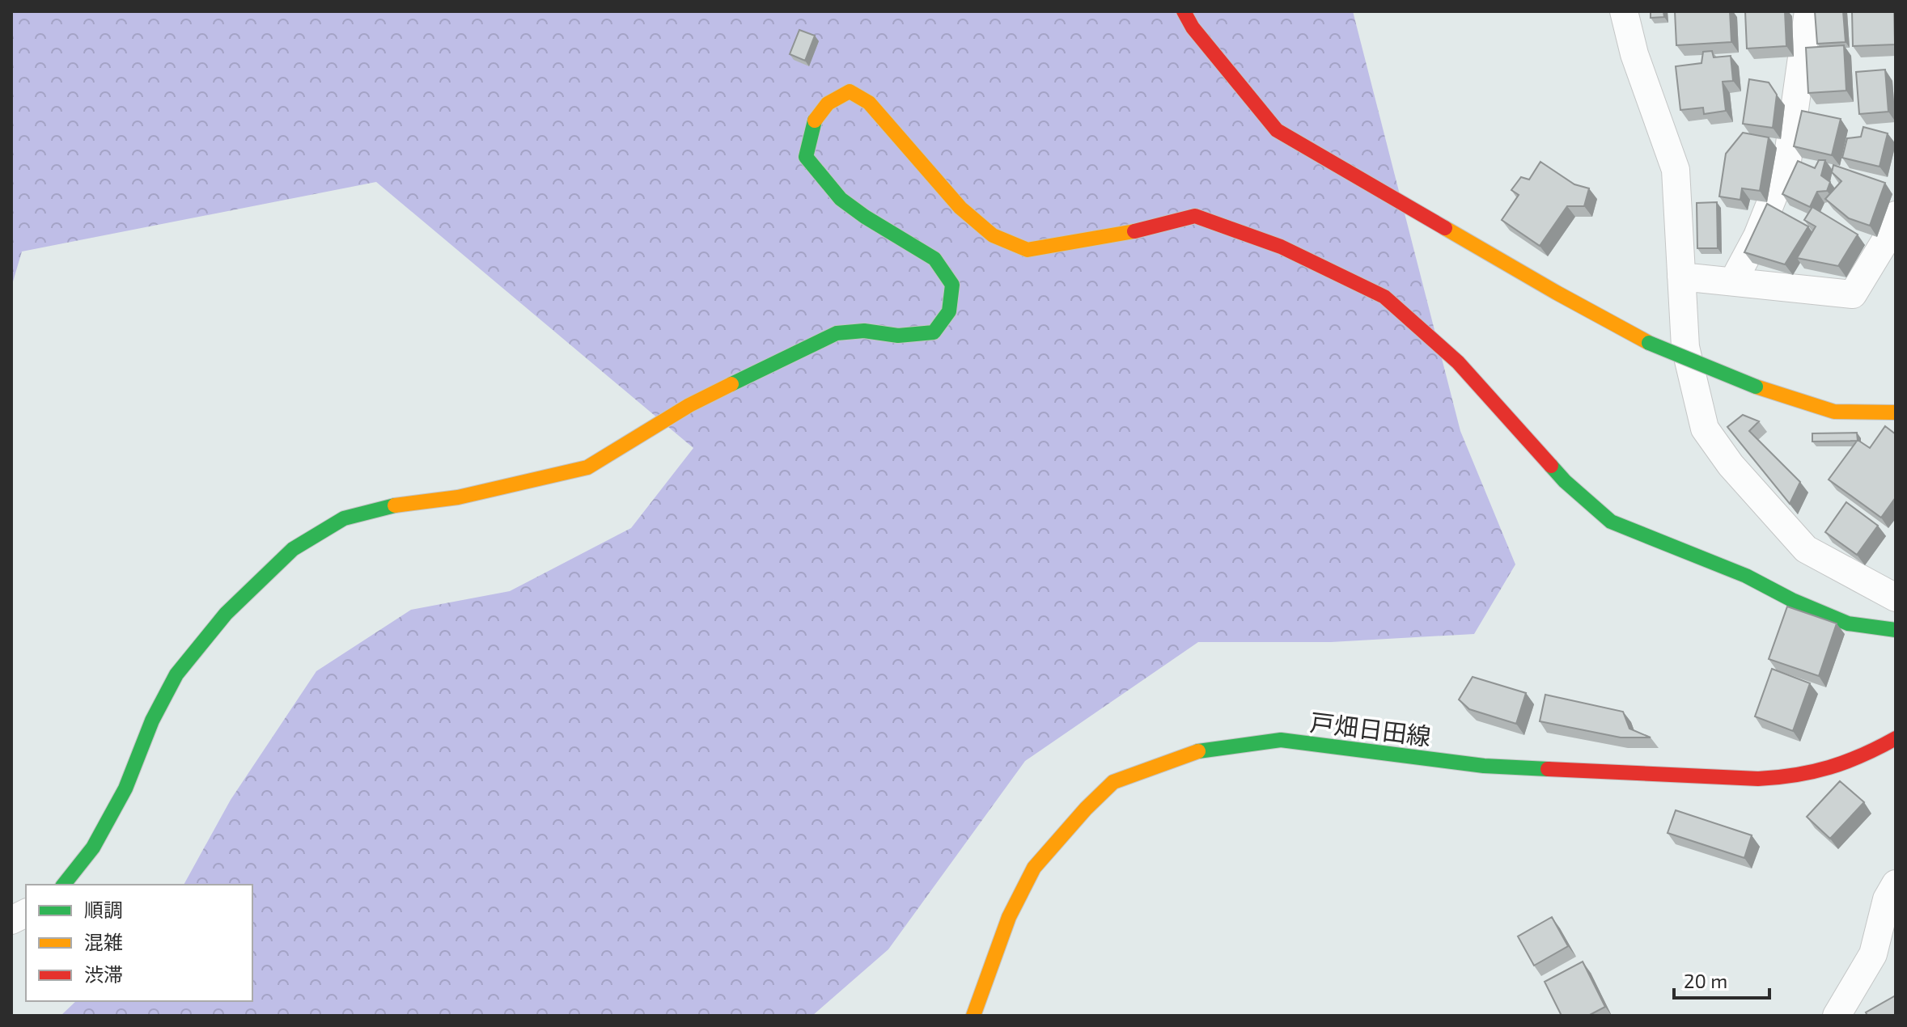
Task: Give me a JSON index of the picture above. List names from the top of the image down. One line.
{"streets":{"street":["戸畑日田線"]},"legend":["順調","混雑","渋滞"],"scale_bar":"20 m"}
